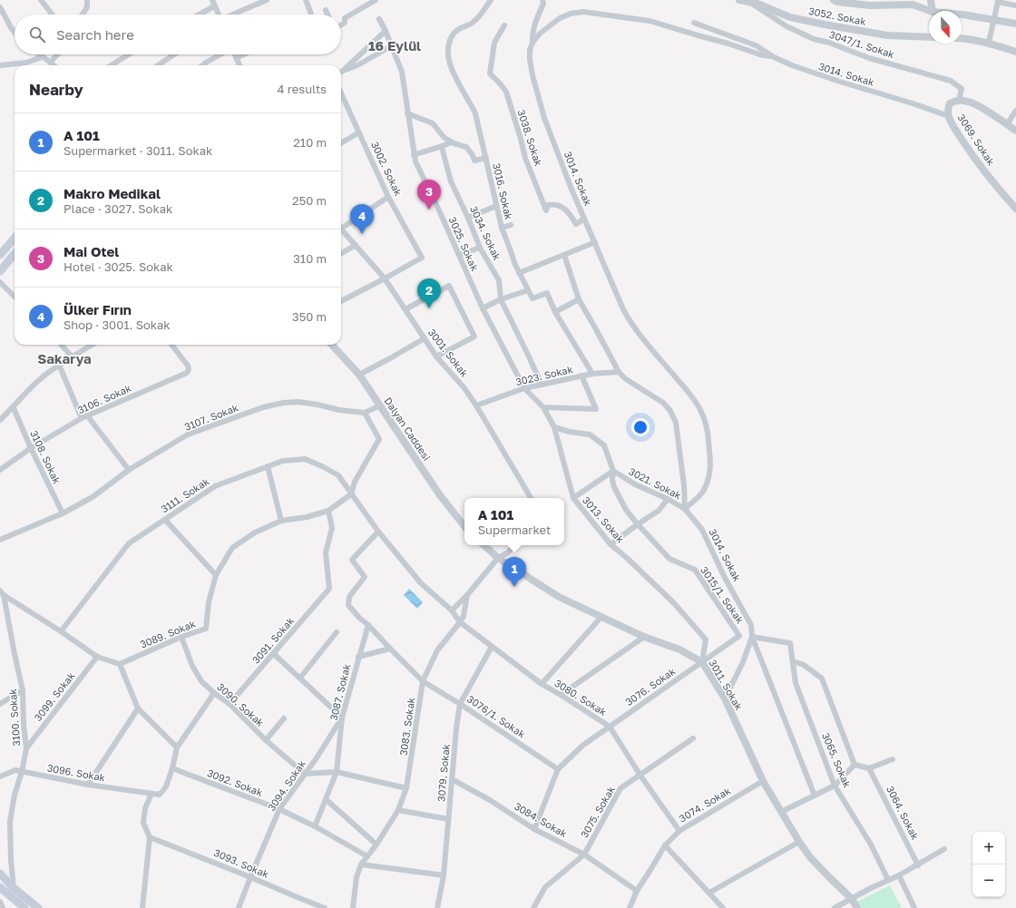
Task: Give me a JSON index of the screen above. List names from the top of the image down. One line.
{"streets":{"street":["3052. Sokak","3047/1. Sokak","3014. Sokak","3038. Sokak","3069. Sokak","3002. Sokak","3016. Sokak","3034. Sokak","3025. Sokak","3001. Sokak","3023. Sokak","3106. Sokak","3107. Sokak","Dalyan Caddesi","3108. Sokak","3021. Sokak","3111. Sokak","3013. Sokak","3015/1. Sokak","3089. Sokak","3091. Sokak","3011. Sokak","3076. Sokak","3087. Sokak","3099. Sokak","3080. Sokak","3090. Sokak","3076/1. Sokak","3100. Sokak","3083. Sokak","3065. Sokak","3096. Sokak","3079. Sokak","3092. Sokak","3094. Sokak","3074. Sokak","3075. Sokak","3064. Sokak","3084. Sokak","3093. Sokak"]},"crossings":[["3052. Sokak","3047/1. Sokak"],["3047/1. Sokak","3069. Sokak"],["3014. Sokak","3038. Sokak"],["3014. Sokak","3069. Sokak"],["3014. Sokak","3021. Sokak"],["3014. Sokak","3065. Sokak"],["3002. Sokak","3001. Sokak"],["3034. Sokak","3023. Sokak"],["3025. Sokak","3023. Sokak"],["3025. Sokak","3013. Sokak"],["3001. Sokak","3023. Sokak"],["3023. Sokak","3013. Sokak"],["3106. Sokak","3108. Sokak"],["3107. Sokak","3108. Sokak"],["3021. Sokak","3013. Sokak"],["3111. Sokak","3089. Sokak"],["3013. Sokak","3015/1. Sokak"],["3013. Sokak","3011. Sokak"],["3013. Sokak","3076. Sokak"],["3015/1. Sokak","3011. Sokak"],["3015/1. Sokak","3076. Sokak"],["3089. Sokak","3091. Sokak"],["3089. Sokak","3090. Sokak"],["3091. Sokak","3090. Sokak"],["3011. Sokak","3076. Sokak"],["3011. Sokak","3083. Sokak"],["3011. Sokak","3074. Sokak"],["3076. Sokak","3080. Sokak"],["3076. Sokak","3076/1. Sokak"],["3076. Sokak","3084. Sokak"],["3087. Sokak","3076/1. Sokak"],["3087. Sokak","3092. Sokak"],["3087. Sokak","3094. Sokak"],["3099. Sokak","3100. Sokak"],["3080. Sokak","3083. Sokak"],["3080. Sokak","3079. Sokak"],["3080. Sokak","3074. Sokak"],["3080. Sokak","3075. Sokak"],["3090. Sokak","3094. Sokak"],["3076/1. Sokak","3083. Sokak"],["3076/1. Sokak","3079. Sokak"],["3100. Sokak","3096. Sokak"],["3083. Sokak","3092. Sokak"],["3079. Sokak","3084. Sokak"],["3092. Sokak","3094. Sokak"],["3094. Sokak","3093. Sokak"],["3074. Sokak","3084. Sokak"],["3075. Sokak","3084. Sokak"]],"districts":["16 Eylül","Sakarya"],"north":"bottom","page":{"search":"Search here","heading":["Nearby","4 results"],"list":[{"mark":"1","name":"A 101","note":"Supermarket · 3011. Sokak","value":"210 m"},{"mark":"2","name":"Makro Medikal","note":"Place · 3027. Sokak","value":"250 m"},{"mark":"3","name":"Mai Otel","note":"Hotel · 3025. Sokak","value":"310 m"},{"mark":"4","name":"Ülker Fırın","note":"Shop · 3001. Sokak","value":"350 m"}],"pins":["3","4","2","1"],"popup":["A 101","Supermarket"],"map_buttons":["+","−"]}}
